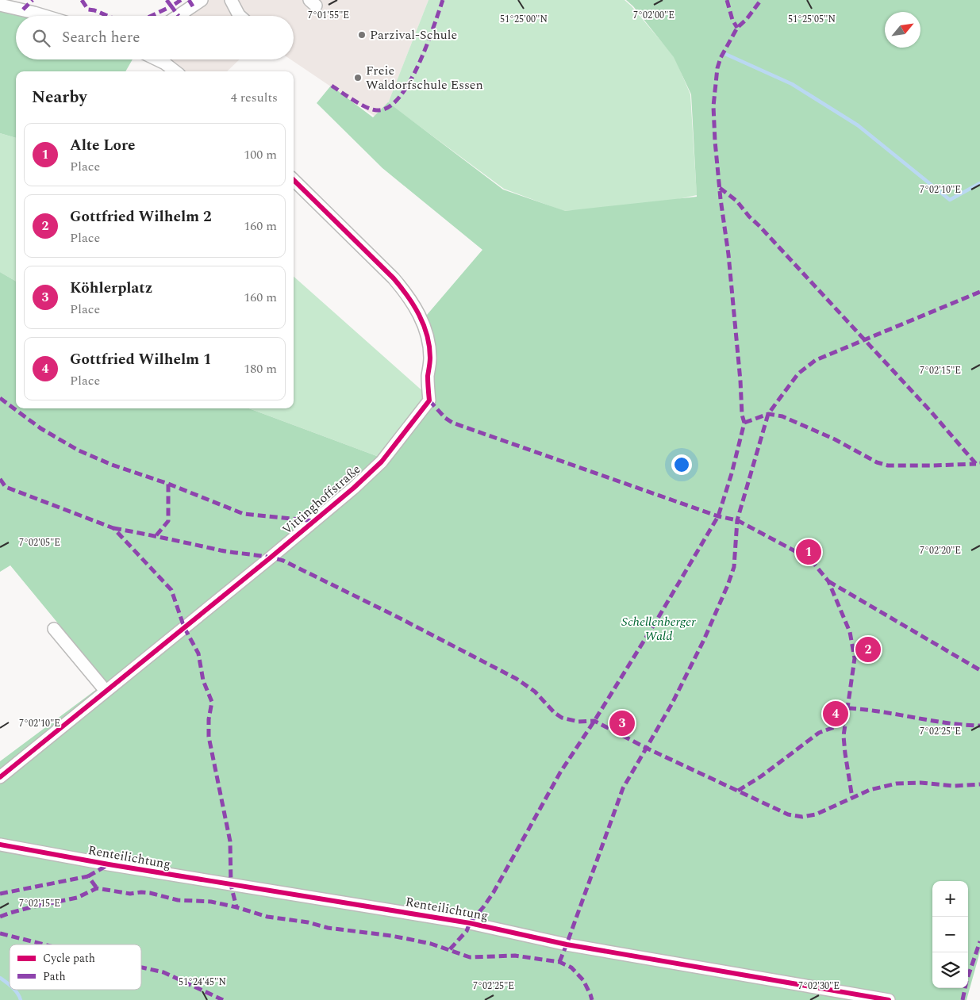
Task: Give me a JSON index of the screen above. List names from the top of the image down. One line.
{"streets":{"street":["Vittinghoffstraße","Renteilichtung"]},"parks":["Schellenberger Wald"],"places":["Parzival-Schule","Freie Waldorfschule Essen"],"legend":["Cycle path","Path"],"north":"top right","page":{"search":"Search here","heading":["Nearby","4 results"],"list":[{"mark":"1","name":"Alte Lore","note":"Place","value":"100 m"},{"mark":"2","name":"Gottfried Wilhelm 2","note":"Place","value":"160 m"},{"mark":"3","name":"Köhlerplatz","note":"Place","value":"160 m"},{"mark":"4","name":"Gottfried Wilhelm 1","note":"Place","value":"180 m"}],"pins":["1","2","4","3"],"map_buttons":["+","−"]},"coordinates":["7°01'55\"E","7°02'00\"E","51°25'00\"N","51°25'05\"N","7°02'10\"E","7°02'15\"E","7°02'05\"E","7°02'20\"E","7°02'25\"E","51°24'45\"N","7°02'30\"E"]}
